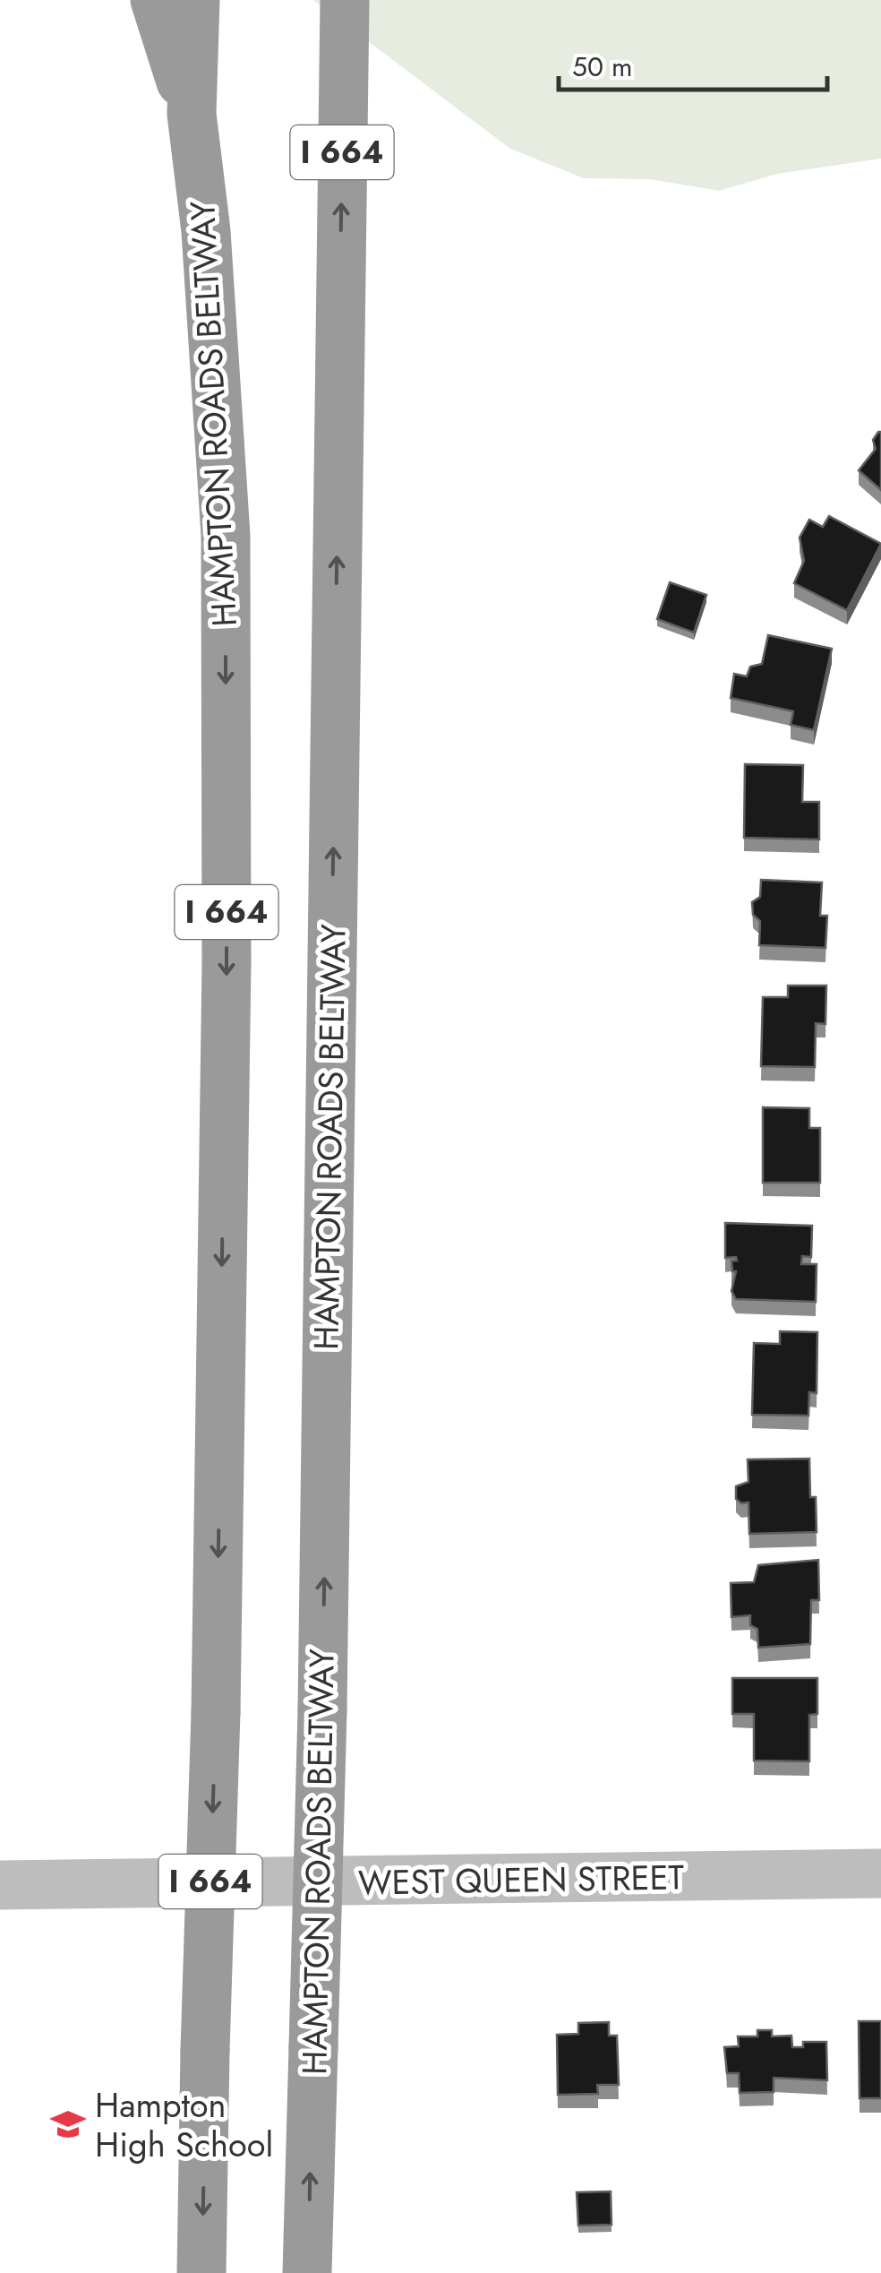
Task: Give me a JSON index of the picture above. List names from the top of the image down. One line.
{"streets":{"highway":["I 664","HAMPTON ROADS BELTWAY"],"main road":["WEST QUEEN STREET"]},"places":{"school or university":["Hampton High School"]},"scale_bar":"50 m"}
